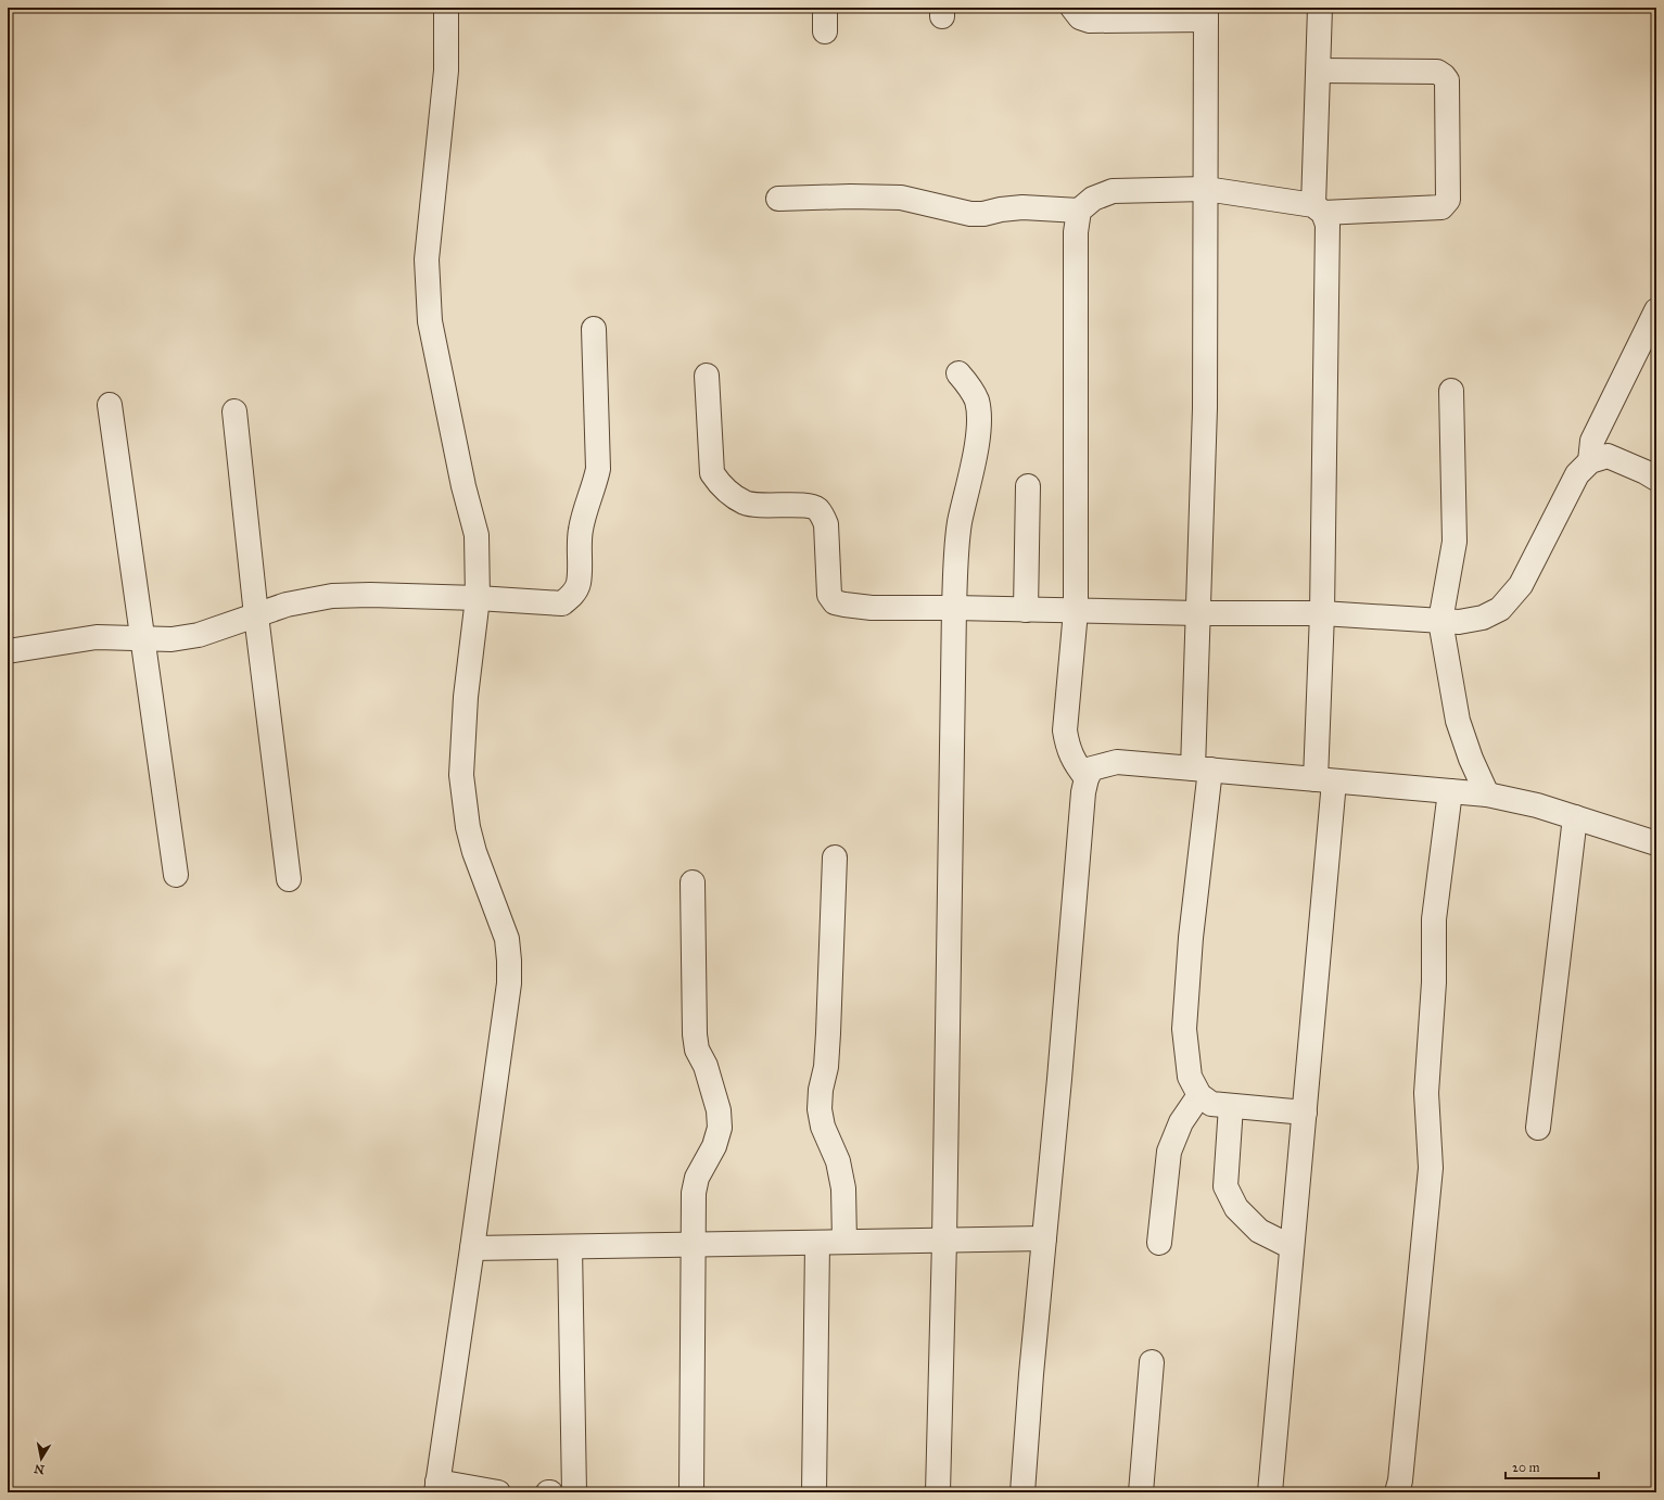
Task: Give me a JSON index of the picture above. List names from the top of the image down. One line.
{"scale_bar":"20 m","north":"bottom"}
